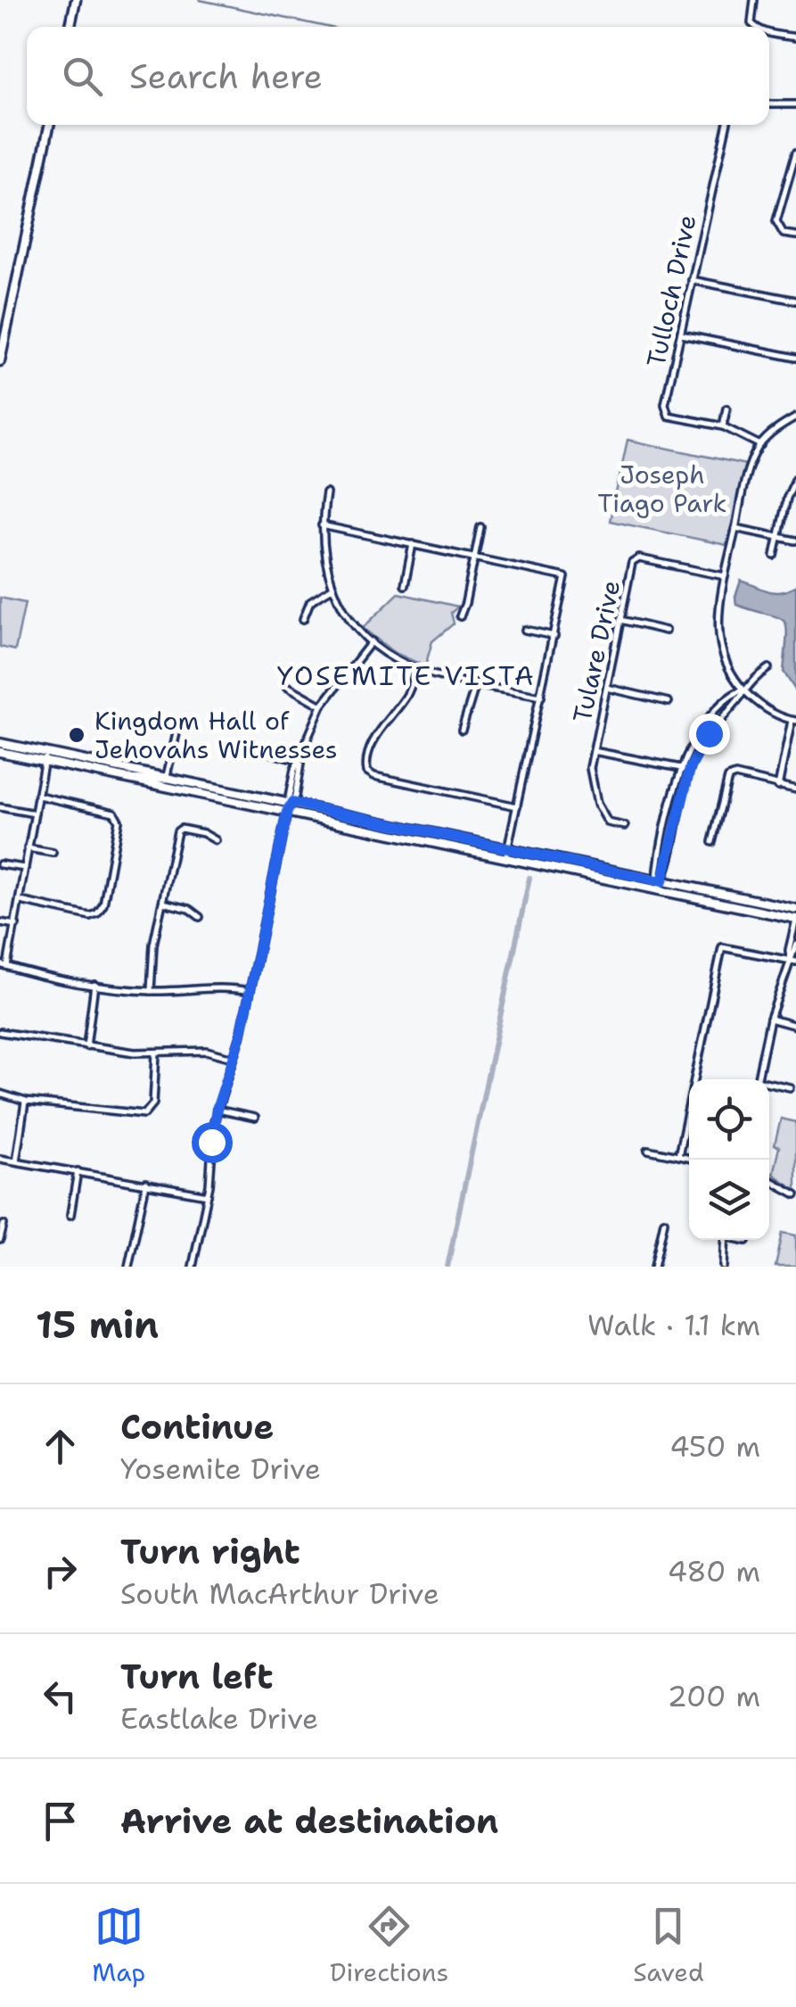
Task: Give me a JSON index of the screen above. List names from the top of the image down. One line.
{"streets":{"street":["Tulloch Drive","Tulare Drive"]},"districts":["YOSEMITE VISTA"],"parks":["Joseph Tiago Park"],"places":["Kingdom Hall of Jehovahs Witnesses"],"page":{"search":"Search here","heading":["15 min","Walk · 1.1 km"],"list":[["Continue","Yosemite Drive","450 m"],["Turn right","South MacArthur Drive","480 m"],["Turn left","Eastlake Drive","200 m"],"Arrive at destination"],"nav":["Map","Directions","Saved"]}}
